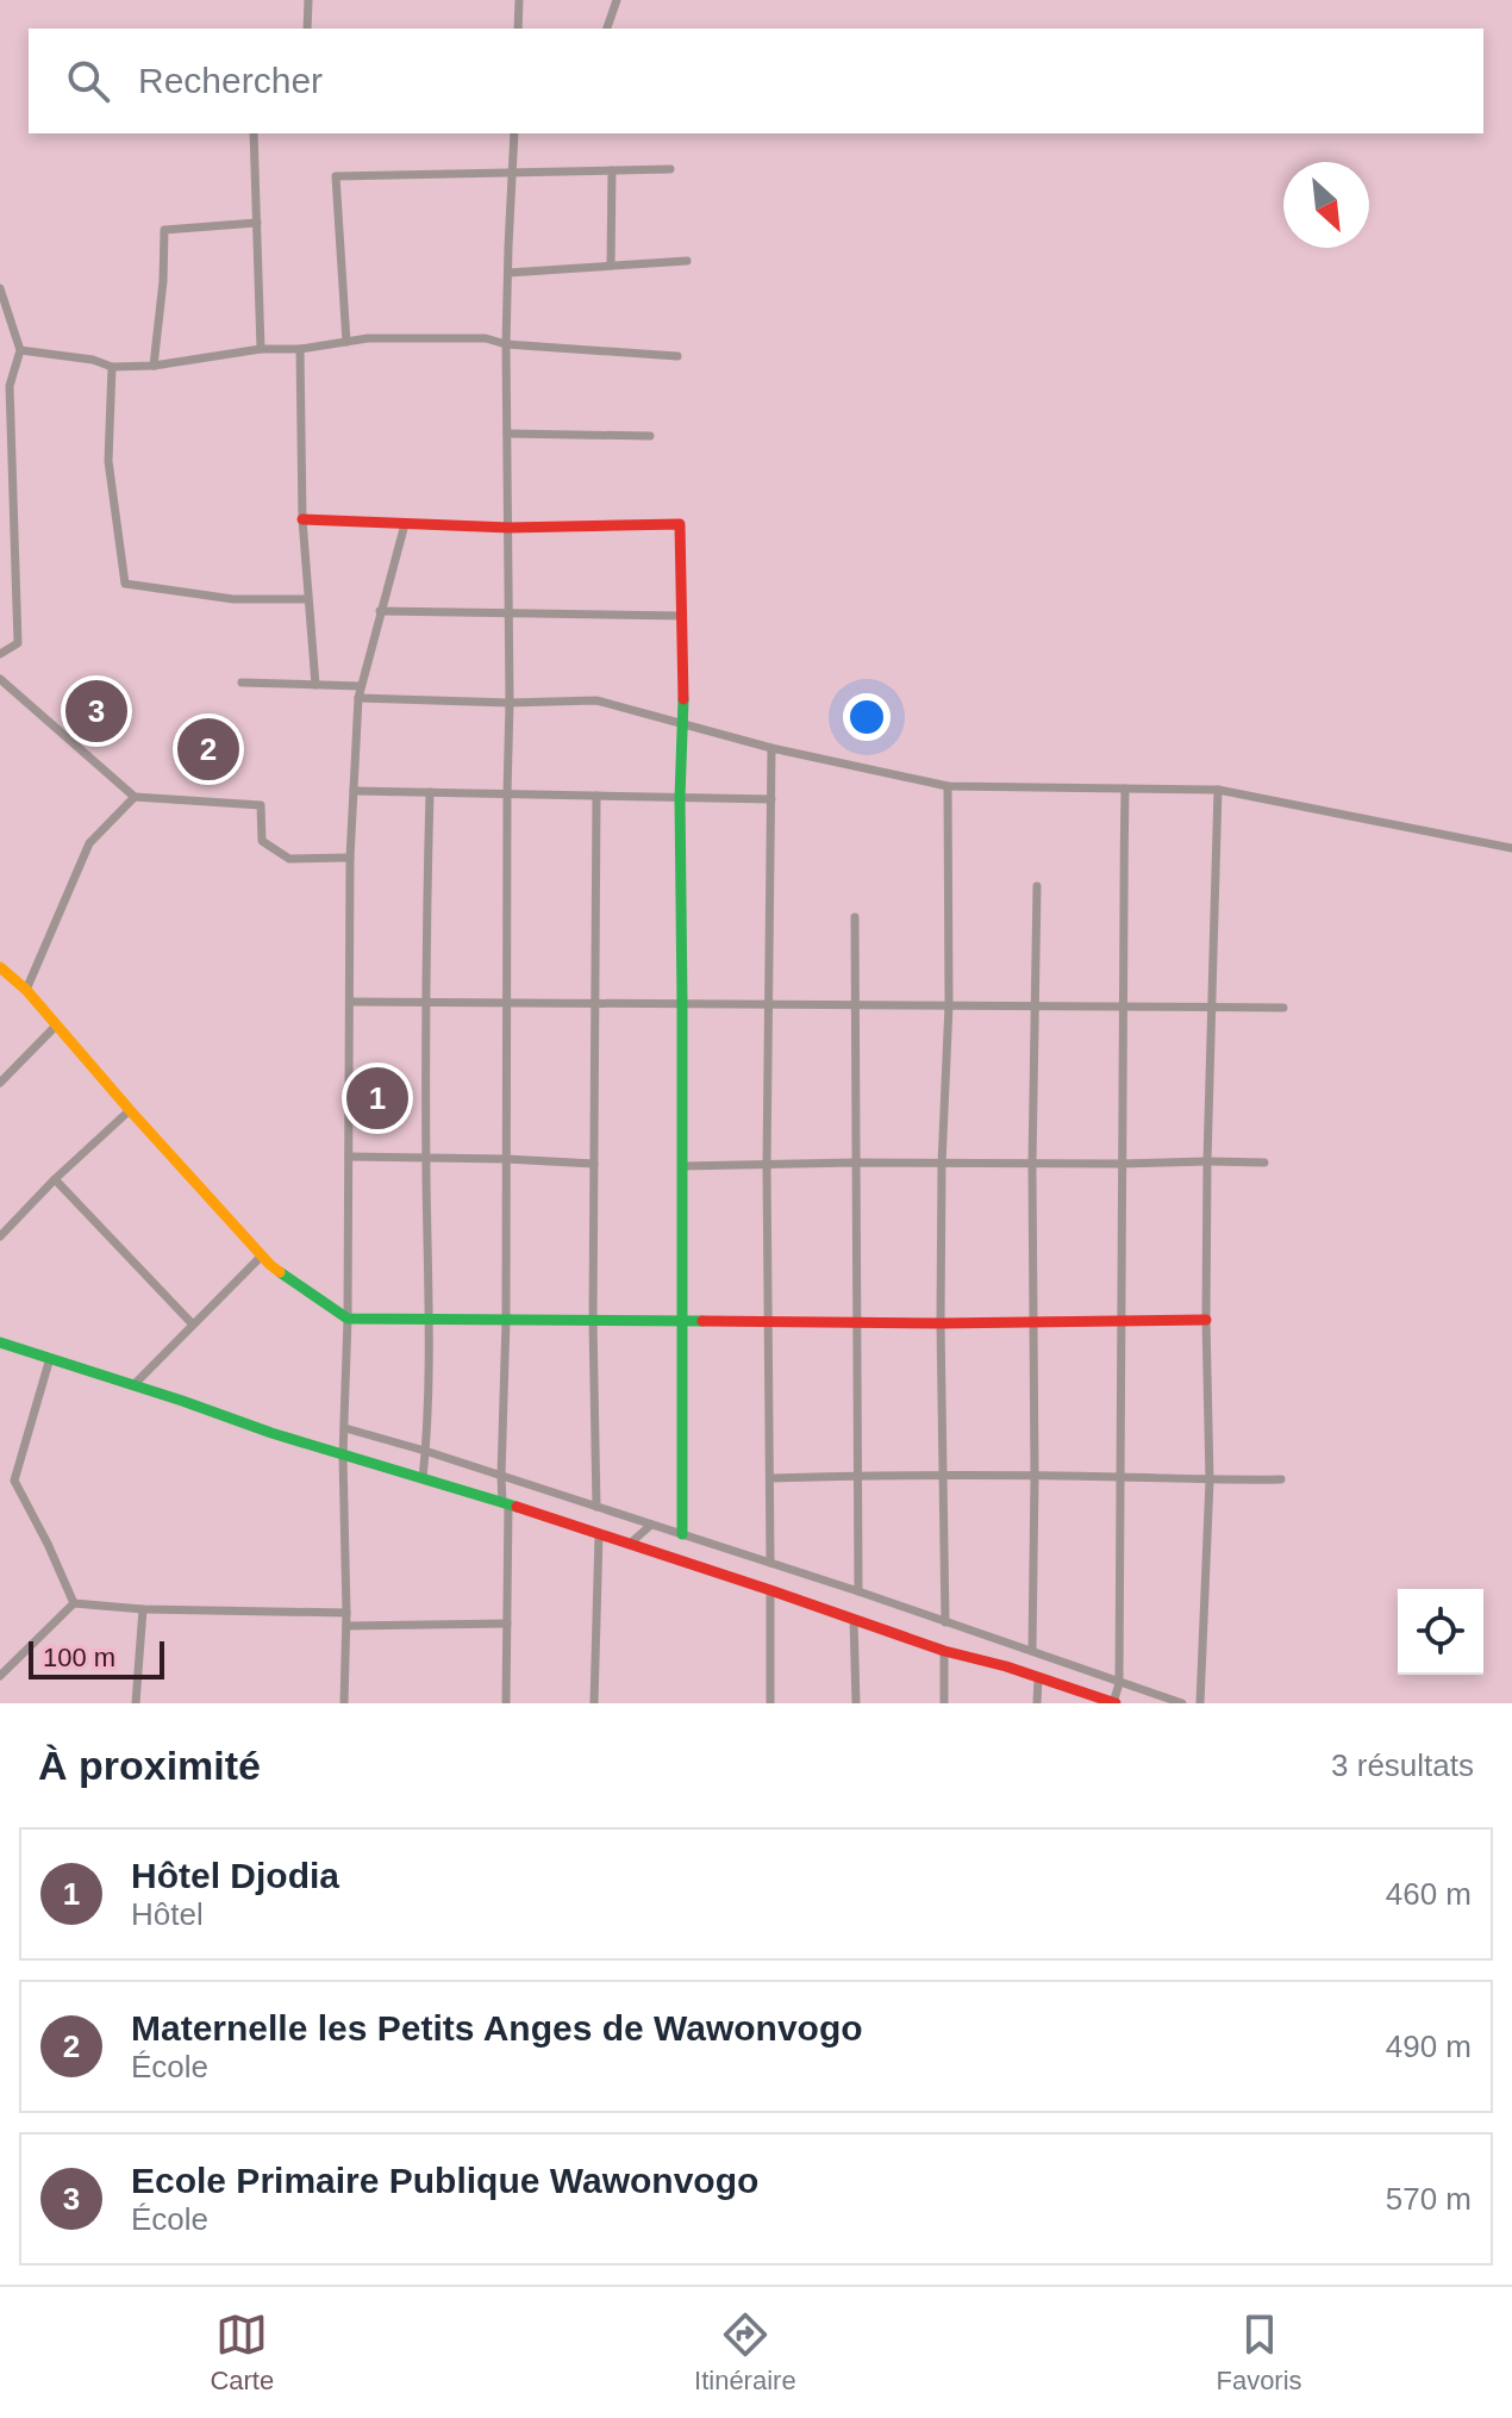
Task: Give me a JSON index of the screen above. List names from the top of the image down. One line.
{"scale_bar":"100 m","north":"bottom right","page":{"search":"Rechercher","pins":["3","2","1"],"scale":"100 m","heading":["À proximité","3 résultats"],"list":[{"mark":"1","name":"Hôtel Djodia","note":"Hôtel","value":"460 m"},{"mark":"2","name":"Maternelle les Petits Anges de Wawonvogo","note":"École","value":"490 m"},{"mark":"3","name":"Ecole Primaire Publique Wawonvogo","note":"École","value":"570 m"}],"nav":["Carte","Itinéraire","Favoris"]}}
